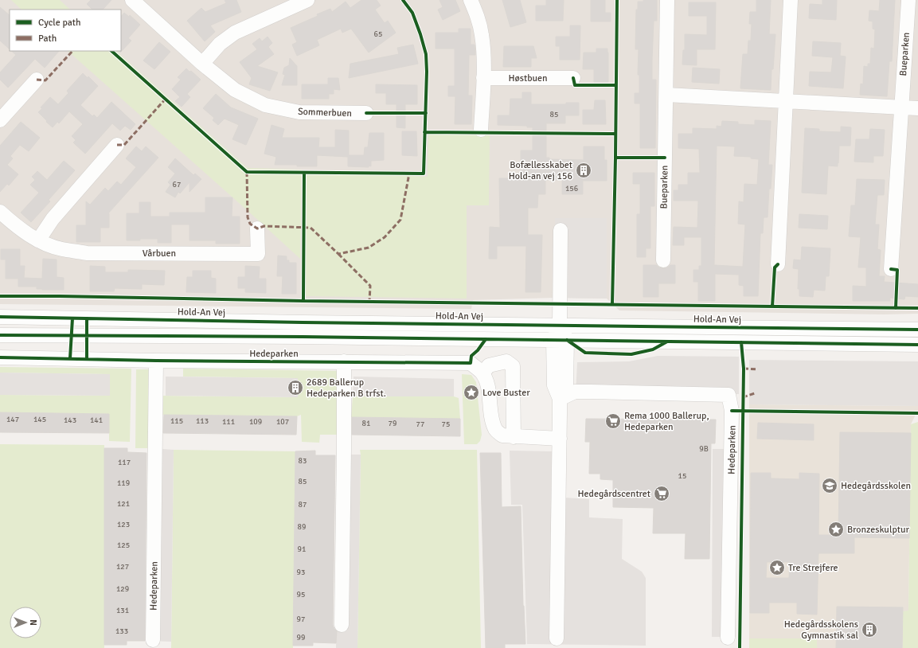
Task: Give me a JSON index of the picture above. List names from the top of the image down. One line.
{"streets":{"street":["Bueparken","Høstbuen","Sommerbuen","Vårbuen","Hold-An Vej","Hedeparken"]},"places":{"building":["Bofællesskabet Hold-an vej 156","2689 Ballerup Hedeparken B trfst.","Hedegårdsskolens Gymnastik sal"],"place":["Love Buster","Bronzeskulptur","Tre Strejfere"],"supermarket":["Rema 1000 Ballerup, Hedeparken","Hedegårdscentret"],"school or university":["Hedegårdsskolen"]},"house_numbers":["65","85","67","156","147","145","143","141","115","113","111","109","107","81","79","77","75","9B","83","117","15","85","119","121","87","123","89","125","91","127","93","129","95","131","97","133","99"],"legend":["Cycle path","Path"],"north":"right"}
